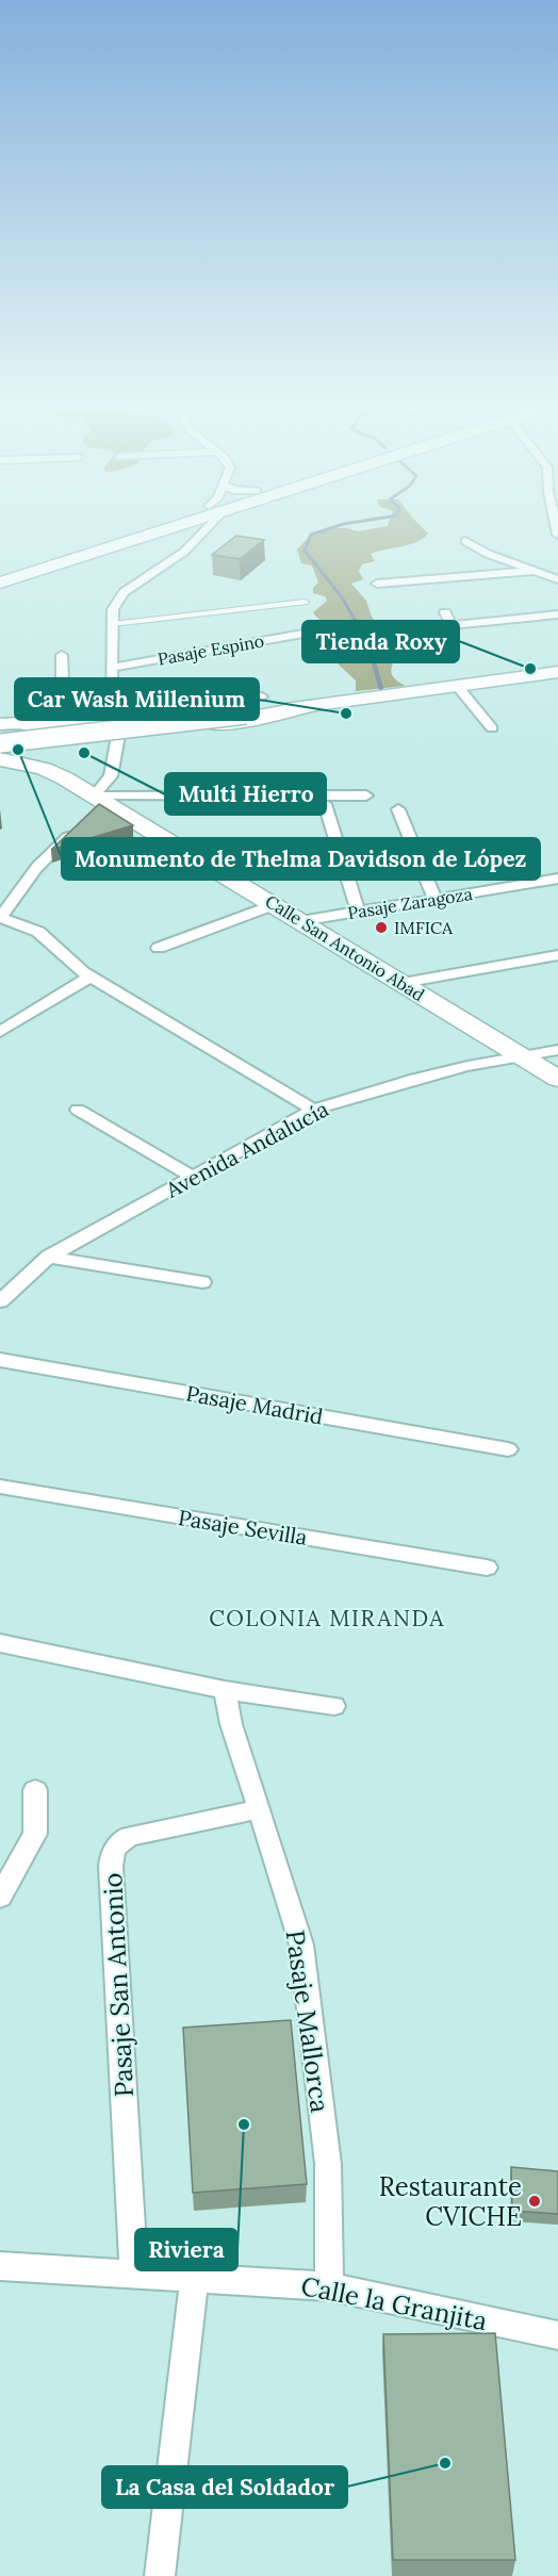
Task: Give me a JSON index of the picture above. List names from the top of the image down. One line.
{"streets":{"main road":["Calle San Antonio Abad"],"street":["Pasaje Espino","Pasaje Zaragoza","Avenida Andalucía","Pasaje Madrid","Pasaje Sevilla","Pasaje San Antonio","Pasaje Mallorca","Calle la Granjita"]},"crossings":[["Pasaje Zaragoza","Calle San Antonio Abad"],["Calle San Antonio Abad","Avenida Andalucía"],["Pasaje San Antonio","Pasaje Mallorca"],["Pasaje San Antonio","Calle la Granjita"],["Pasaje Mallorca","Calle la Granjita"]],"districts":["COLONIA MIRANDA"],"places":["Tienda Roxy","Car Wash Millenium","Monumento de Thelma Davidson de López","Multi Hierro","IMFICA","Riviera","Restaurante CVICHE","La Casa del Soldador"]}
